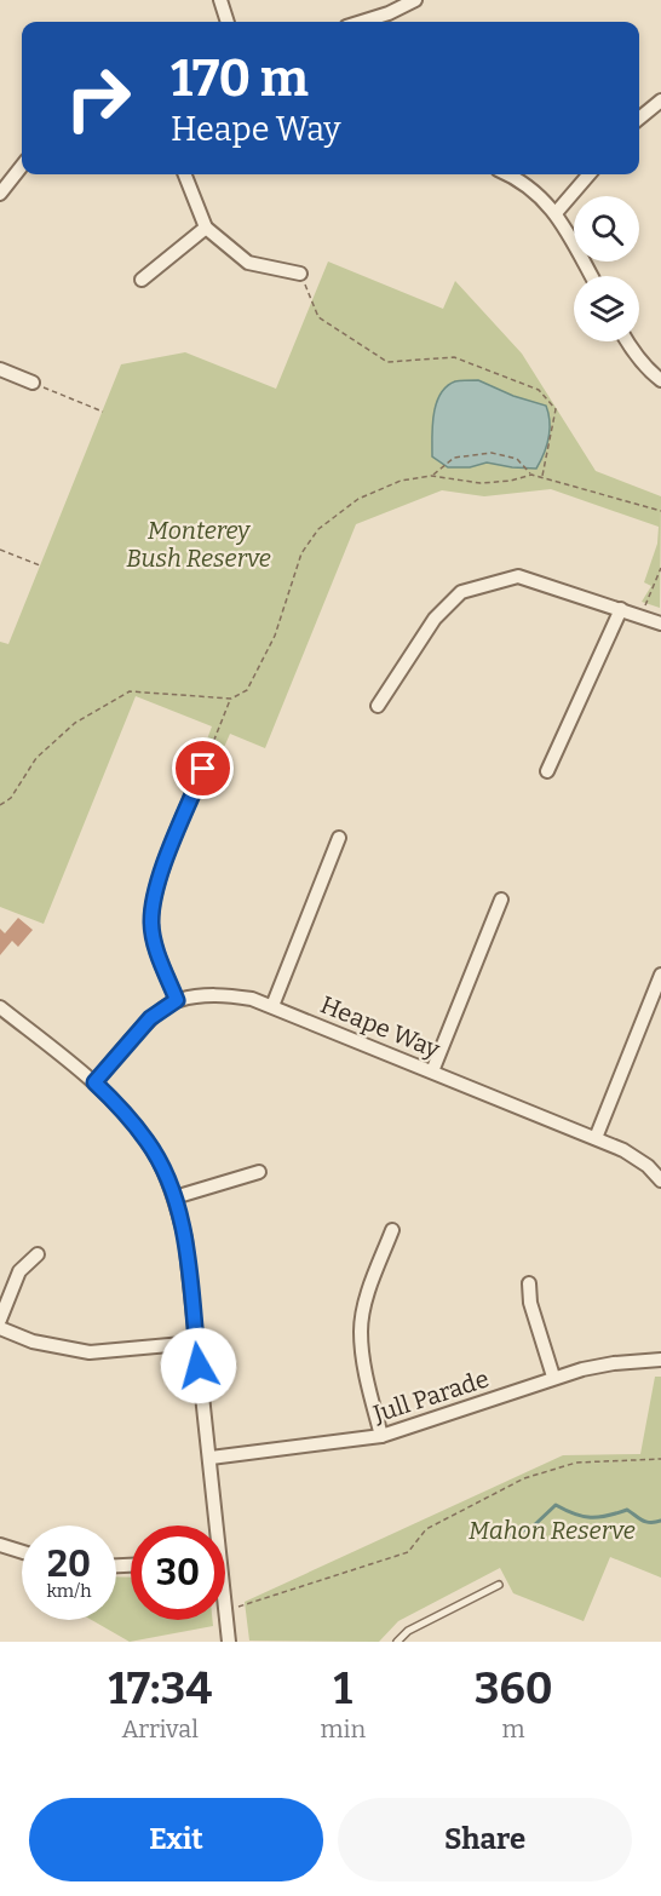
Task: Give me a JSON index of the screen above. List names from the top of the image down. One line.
{"streets":{"street":["Heape Way","Jull Parade"]},"parks":["Monterey Bush Reserve","Mahon Reserve"],"page":{"turn":["170 m","Heape Way"],"speed":"20 km/h","limit":"30","eta":["17:34","Arrival","1","min","360","m"],"buttons":["Exit","Share"]}}
